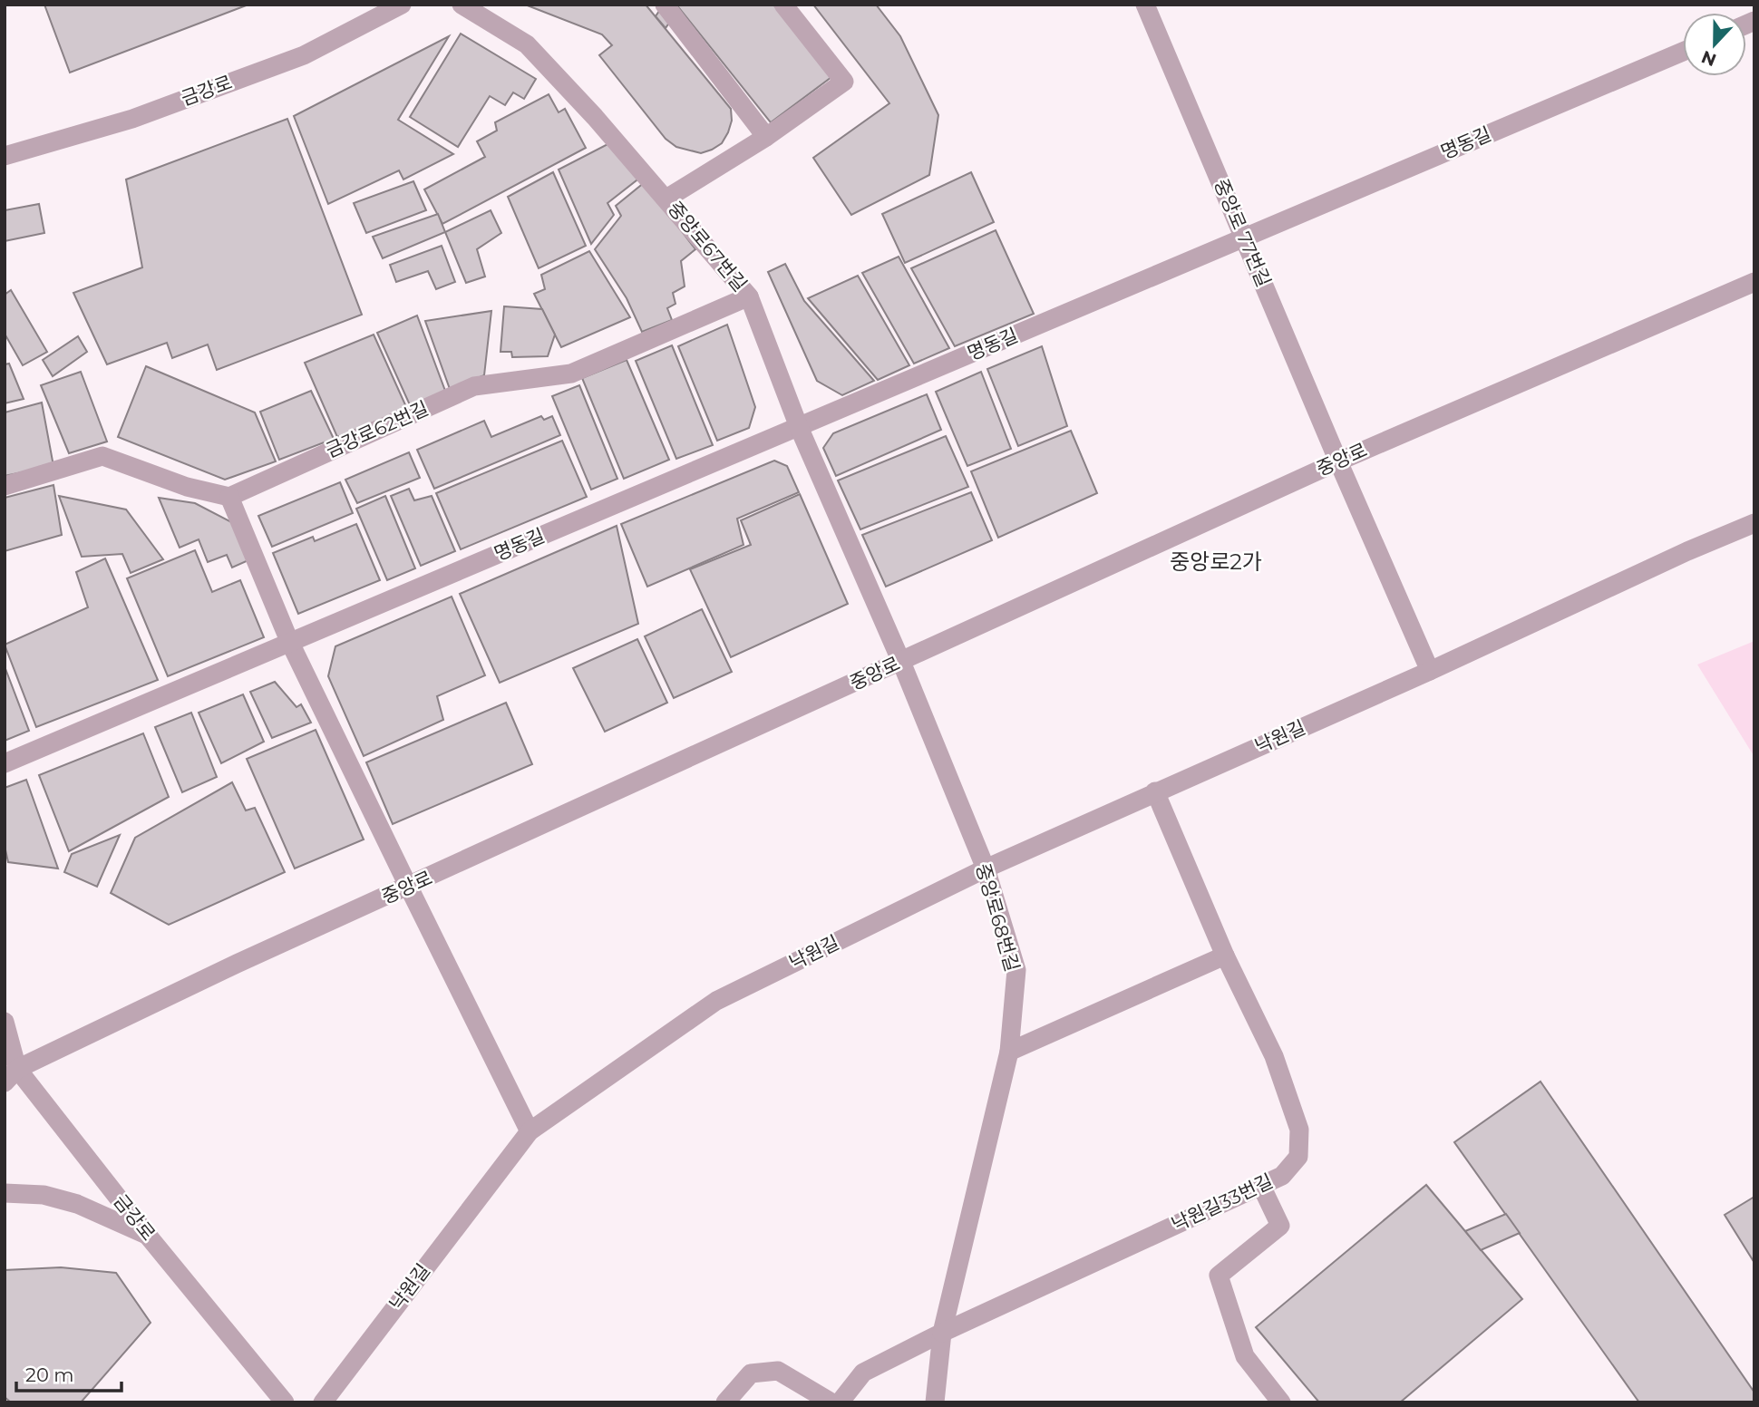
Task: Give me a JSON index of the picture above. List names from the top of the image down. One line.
{"streets":{"street":["금강로","명동길","중앙로 77번길","중앙로67번길","금강로62번길","중앙로","낙원길","중앙로68번길","낙원길33번길"]},"crossings":[["금강로","중앙로"],["명동길","중앙로 77번길"],["명동길","중앙로67번길"],["중앙로 77번길","중앙로"],["중앙로67번길","금강로62번길"],["중앙로67번길","중앙로"],["중앙로67번길","중앙로68번길"],["중앙로","중앙로68번길"],["낙원길","중앙로68번길"],["낙원길","낙원길33번길"],["중앙로68번길","낙원길33번길"]],"districts":["중앙로2가"],"scale_bar":"20 m","north":"bottom"}
